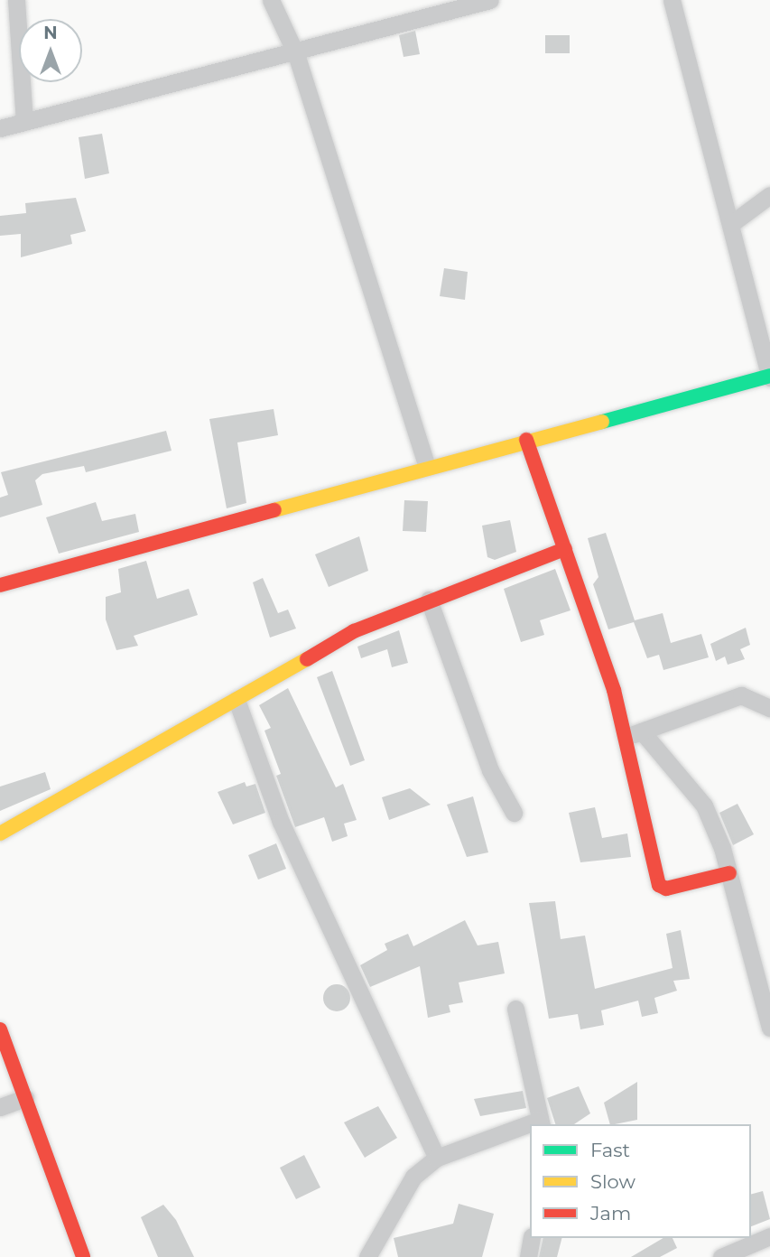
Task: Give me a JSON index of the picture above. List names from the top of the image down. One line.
{"legend":["Fast","Slow","Jam"],"north":"top"}
